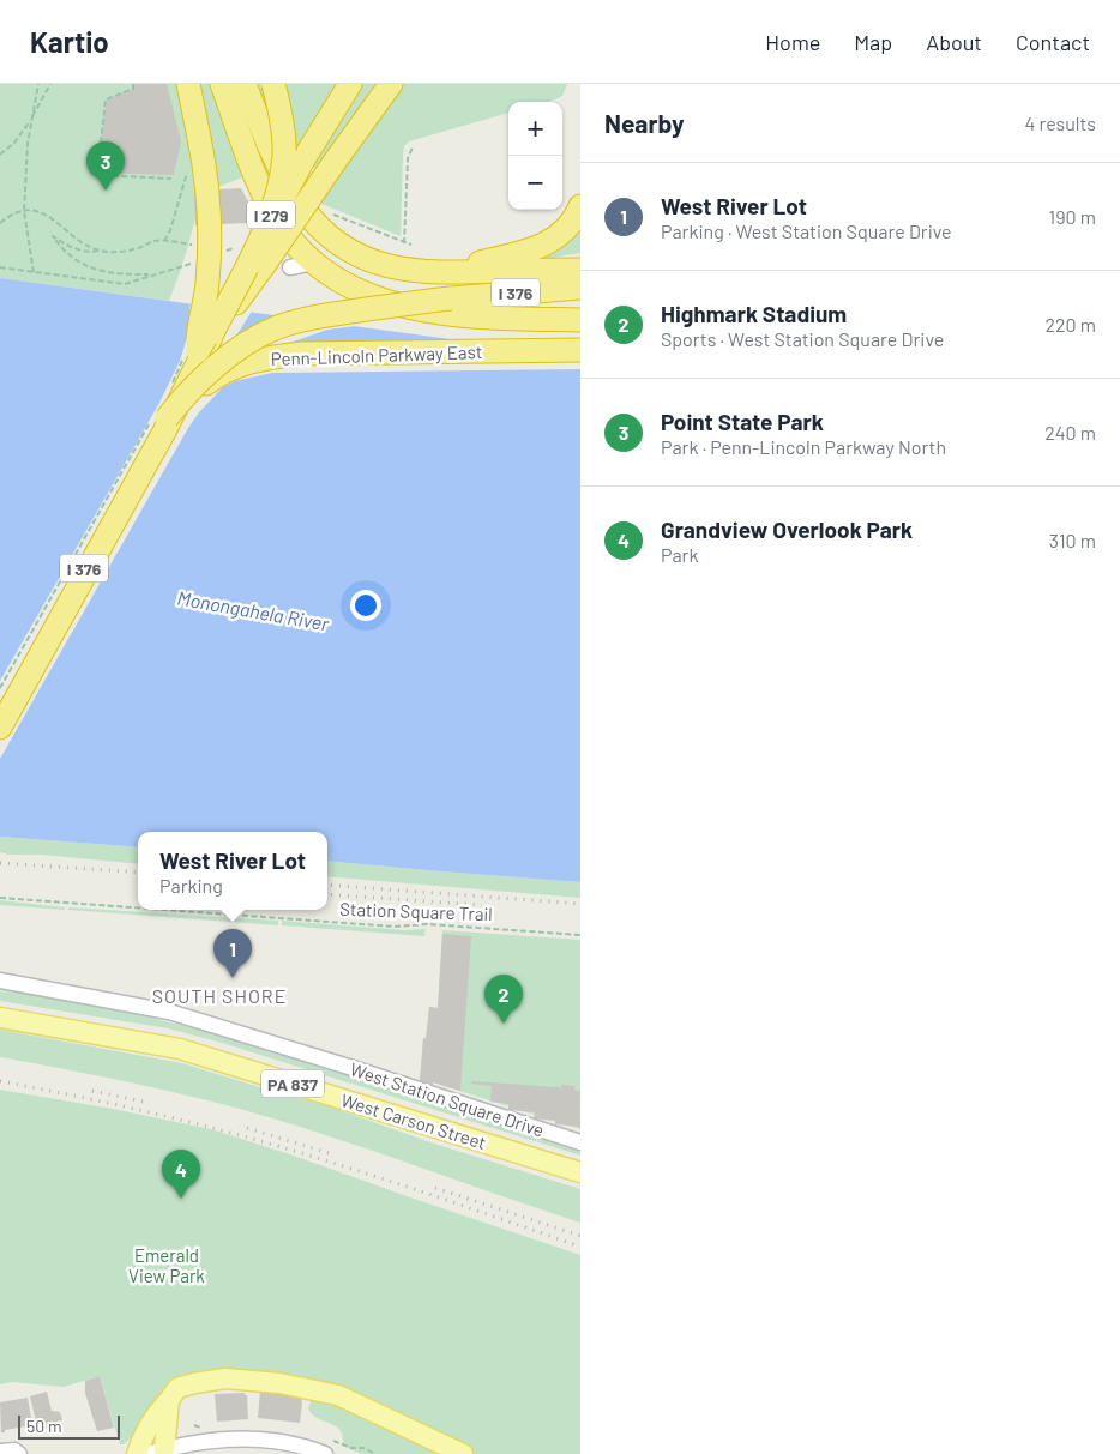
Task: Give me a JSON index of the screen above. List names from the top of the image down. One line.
{"streets":{"highway":["I 279","I 376","Penn-Lincoln Parkway East"],"main road":["PA 837","West Carson Street"],"street":["West Station Square Drive"],"path":["Station Square Trail"]},"crossings":[["I 279","I 376"],["I 279","Penn-Lincoln Parkway East"],["I 376","Penn-Lincoln Parkway East"]],"districts":["SOUTH SHORE"],"water":["Monongahela River"],"parks":["Emerald View Park"],"scale_bar":"50 m","page":{"header":"Kartio","nav":["Home","Map","About","Contact"],"heading":["Nearby","4 results"],"map_buttons":["+","−"],"pins":["3","1","2","4"],"list":[{"mark":"1","name":"West River Lot","note":"Parking · West Station Square Drive","value":"190 m"},{"mark":"2","name":"Highmark Stadium","note":"Sports · West Station Square Drive","value":"220 m"},{"mark":"3","name":"Point State Park","note":"Park · Penn-Lincoln Parkway North","value":"240 m"},{"mark":"4","name":"Grandview Overlook Park","note":"Park","value":"310 m"}],"popup":["West River Lot","Parking"],"scale":"50 m"}}
